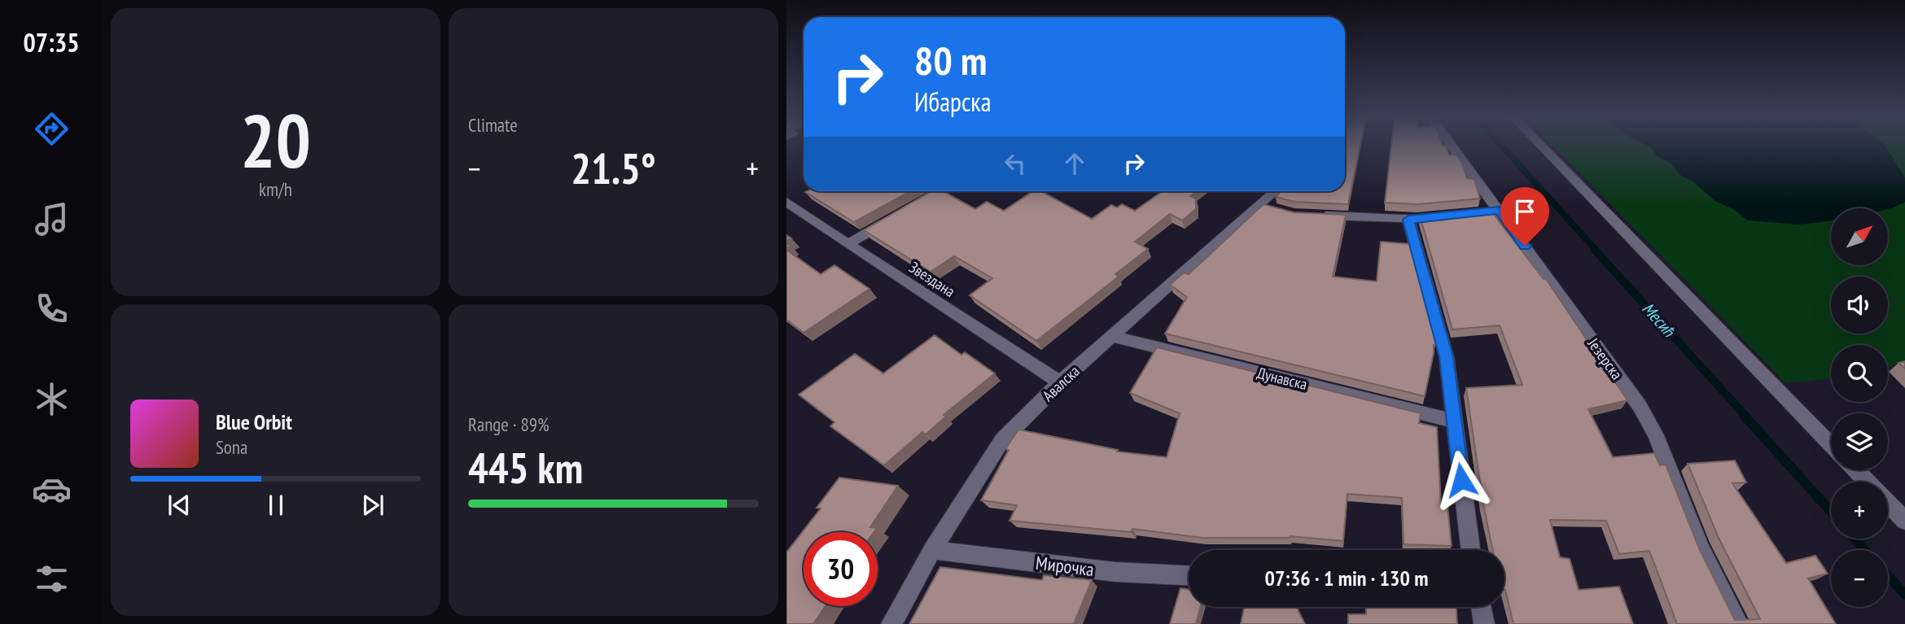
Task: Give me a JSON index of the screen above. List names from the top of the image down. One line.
{"streets":{"street":["Звездана","Језерска","Дунавска","Авалска","Мирочка"]},"crossings":[["Звездана","Авалска"],["Дунавска","Авалска"],["Авалска","Мирочка"]],"water":["Месић"],"north":"top right","page":{"tabs":"07:35","tile":[["20","km/h"],"Climate",["Range · 89%","445 km"]],"turn":["80 m","Ибарска"],"heat":["−","21.5°","+"],"map_buttons":["+","−"],"song":["Blue Orbit","Sona"],"limit":"30","trip":"07:36 · 1 min · 130 m"}}
